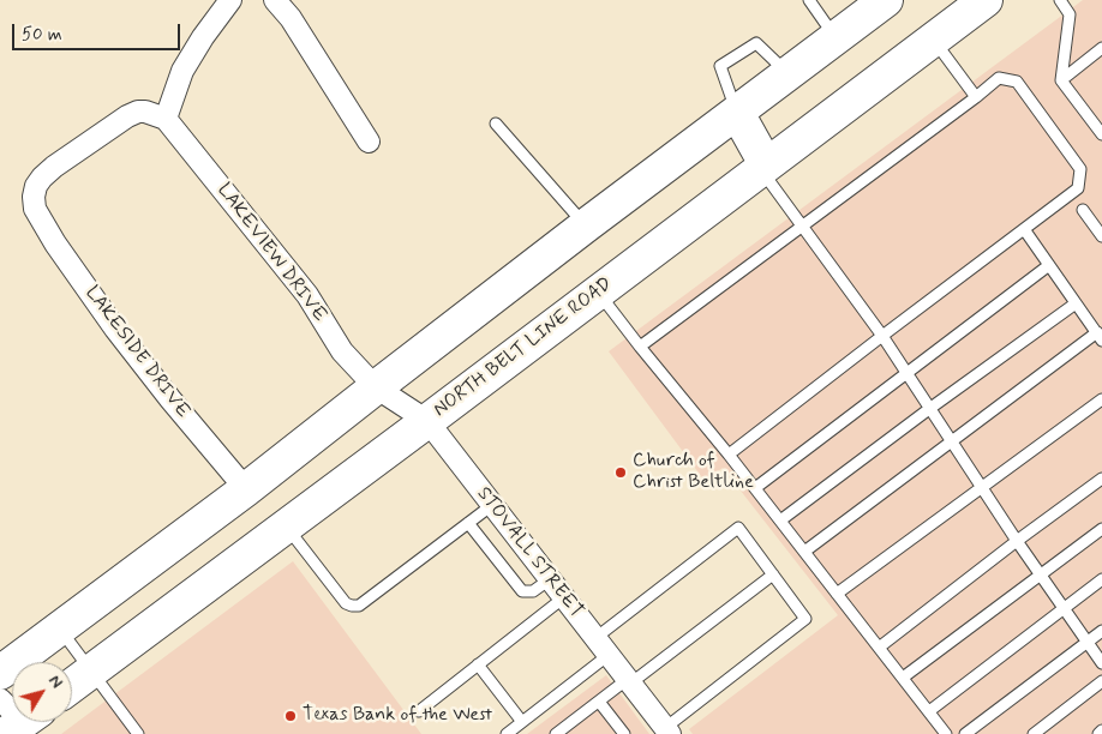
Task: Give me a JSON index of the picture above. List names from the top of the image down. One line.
{"streets":{"main road":["NORTH BELT LINE ROAD"],"street":["LAKEVIEW DRIVE","LAKESIDE DRIVE","STOVALL STREET"]},"crossings":[["LAKEVIEW DRIVE","LAKESIDE DRIVE"],["LAKEVIEW DRIVE","STOVALL STREET"],["NORTH BELT LINE ROAD","STOVALL STREET"]],"places":["Church of Christ Beltline","Texas Bank of the West"],"scale_bar":"50 m","north":"top right"}
